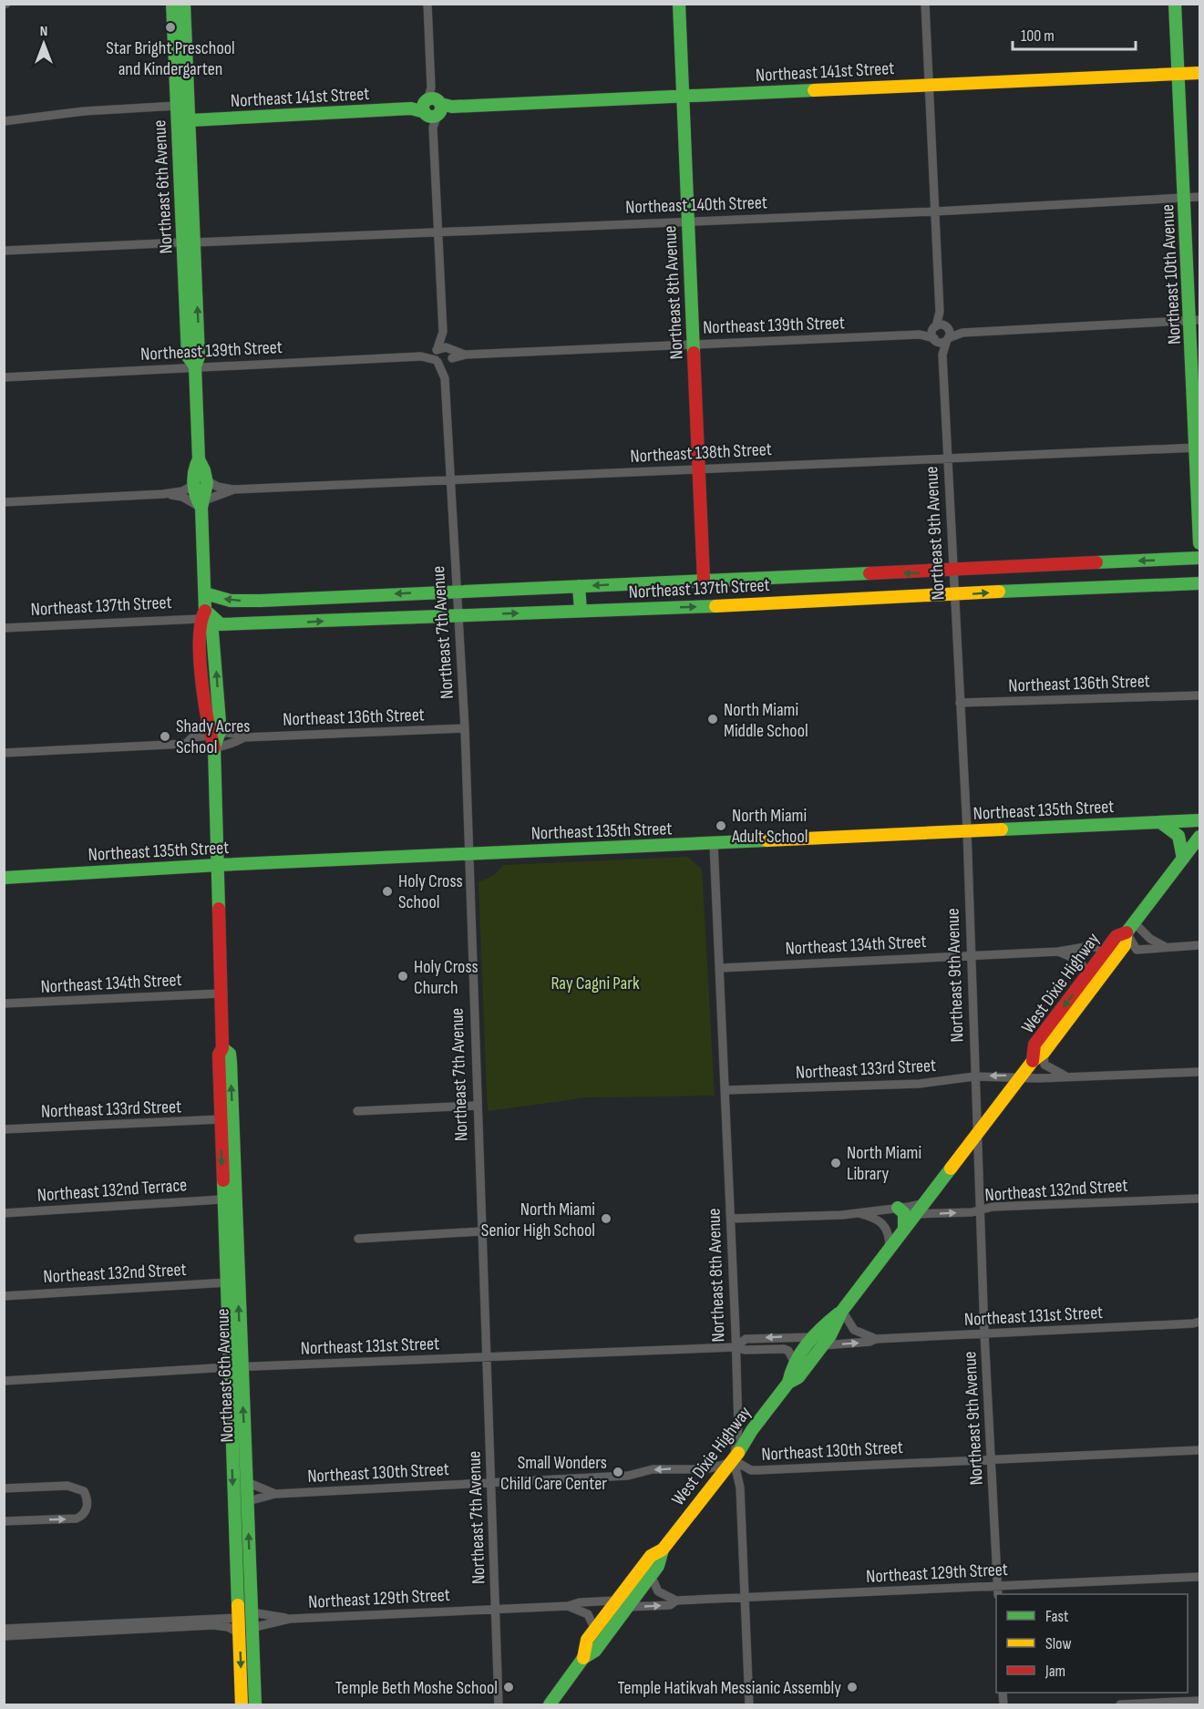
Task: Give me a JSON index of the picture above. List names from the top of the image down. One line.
{"streets":{"main road":["Northeast 141st Street","Northeast 6th Avenue","Northeast 10th Avenue","Northeast 8th Avenue","Northeast 137th Street","Northeast 135th Street","West Dixie Highway"],"street":["Northeast 140th Street","Northeast 139th Street","Northeast 138th Street","Northeast 9th Avenue","Northeast 7th Avenue","Northeast 136th Street","Northeast 134th Street","Northeast 133rd Street","Northeast 132nd Terrace","Northeast 132nd Street","Northeast 131st Street","Northeast 130th Street","Northeast 129th Street"]},"crossings":[["Northeast 141st Street","Northeast 6th Avenue"],["Northeast 141st Street","Northeast 10th Avenue"],["Northeast 141st Street","Northeast 8th Avenue"],["Northeast 6th Avenue","Northeast 140th Street"],["Northeast 6th Avenue","Northeast 139th Street"],["Northeast 6th Avenue","Northeast 138th Street"],["Northeast 6th Avenue","Northeast 137th Street"],["Northeast 6th Avenue","Northeast 136th Street"],["Northeast 6th Avenue","Northeast 135th Street"],["Northeast 6th Avenue","Northeast 134th Street"],["Northeast 6th Avenue","Northeast 133rd Street"],["Northeast 6th Avenue","Northeast 132nd Terrace"],["Northeast 6th Avenue","Northeast 132nd Street"],["Northeast 6th Avenue","Northeast 131st Street"],["Northeast 6th Avenue","Northeast 130th Street"],["Northeast 6th Avenue","Northeast 129th Street"],["Northeast 140th Street","Northeast 10th Avenue"],["Northeast 140th Street","Northeast 8th Avenue"],["Northeast 10th Avenue","Northeast 138th Street"],["Northeast 8th Avenue","Northeast 139th Street"],["Northeast 8th Avenue","Northeast 138th Street"],["Northeast 8th Avenue","Northeast 137th Street"],["Northeast 8th Avenue","Northeast 135th Street"],["Northeast 8th Avenue","Northeast 134th Street"],["Northeast 8th Avenue","West Dixie Highway"],["Northeast 8th Avenue","Northeast 133rd Street"],["Northeast 8th Avenue","Northeast 131st Street"],["Northeast 8th Avenue","Northeast 130th Street"],["Northeast 8th Avenue","Northeast 129th Street"],["Northeast 139th Street","Northeast 9th Avenue"],["Northeast 139th Street","Northeast 7th Avenue"],["Northeast 138th Street","Northeast 9th Avenue"],["Northeast 138th Street","Northeast 7th Avenue"],["Northeast 9th Avenue","Northeast 137th Street"],["Northeast 9th Avenue","Northeast 136th Street"],["Northeast 9th Avenue","Northeast 135th Street"],["Northeast 9th Avenue","Northeast 134th Street"],["Northeast 9th Avenue","West Dixie Highway"],["Northeast 9th Avenue","Northeast 133rd Street"],["Northeast 9th Avenue","Northeast 132nd Street"],["Northeast 9th Avenue","Northeast 131st Street"],["Northeast 9th Avenue","Northeast 130th Street"],["Northeast 9th Avenue","Northeast 129th Street"],["Northeast 137th Street","Northeast 7th Avenue"],["Northeast 7th Avenue","Northeast 136th Street"],["Northeast 7th Avenue","Northeast 135th Street"],["Northeast 7th Avenue","Northeast 131st Street"],["Northeast 7th Avenue","Northeast 130th Street"],["Northeast 7th Avenue","Northeast 129th Street"],["Northeast 134th Street","West Dixie Highway"],["West Dixie Highway","Northeast 133rd Street"],["West Dixie Highway","Northeast 132nd Street"],["West Dixie Highway","Northeast 131st Street"],["West Dixie Highway","Northeast 130th Street"],["West Dixie Highway","Northeast 129th Street"]],"parks":["Ray Cagni Park"],"places":["Star Bright Preschool and Kindergarten","North Miami Middle School","Shady Acres School","North Miami Adult School","Holy Cross School","Holy Cross Church","North Miami Library","North Miami Senior High School","Small Wonders Child Care Center","Temple Beth Moshe School","Temple Hatikvah Messianic Assembly"],"legend":["Fast","Slow","Jam"],"scale_bar":"100 m","north":"top"}
